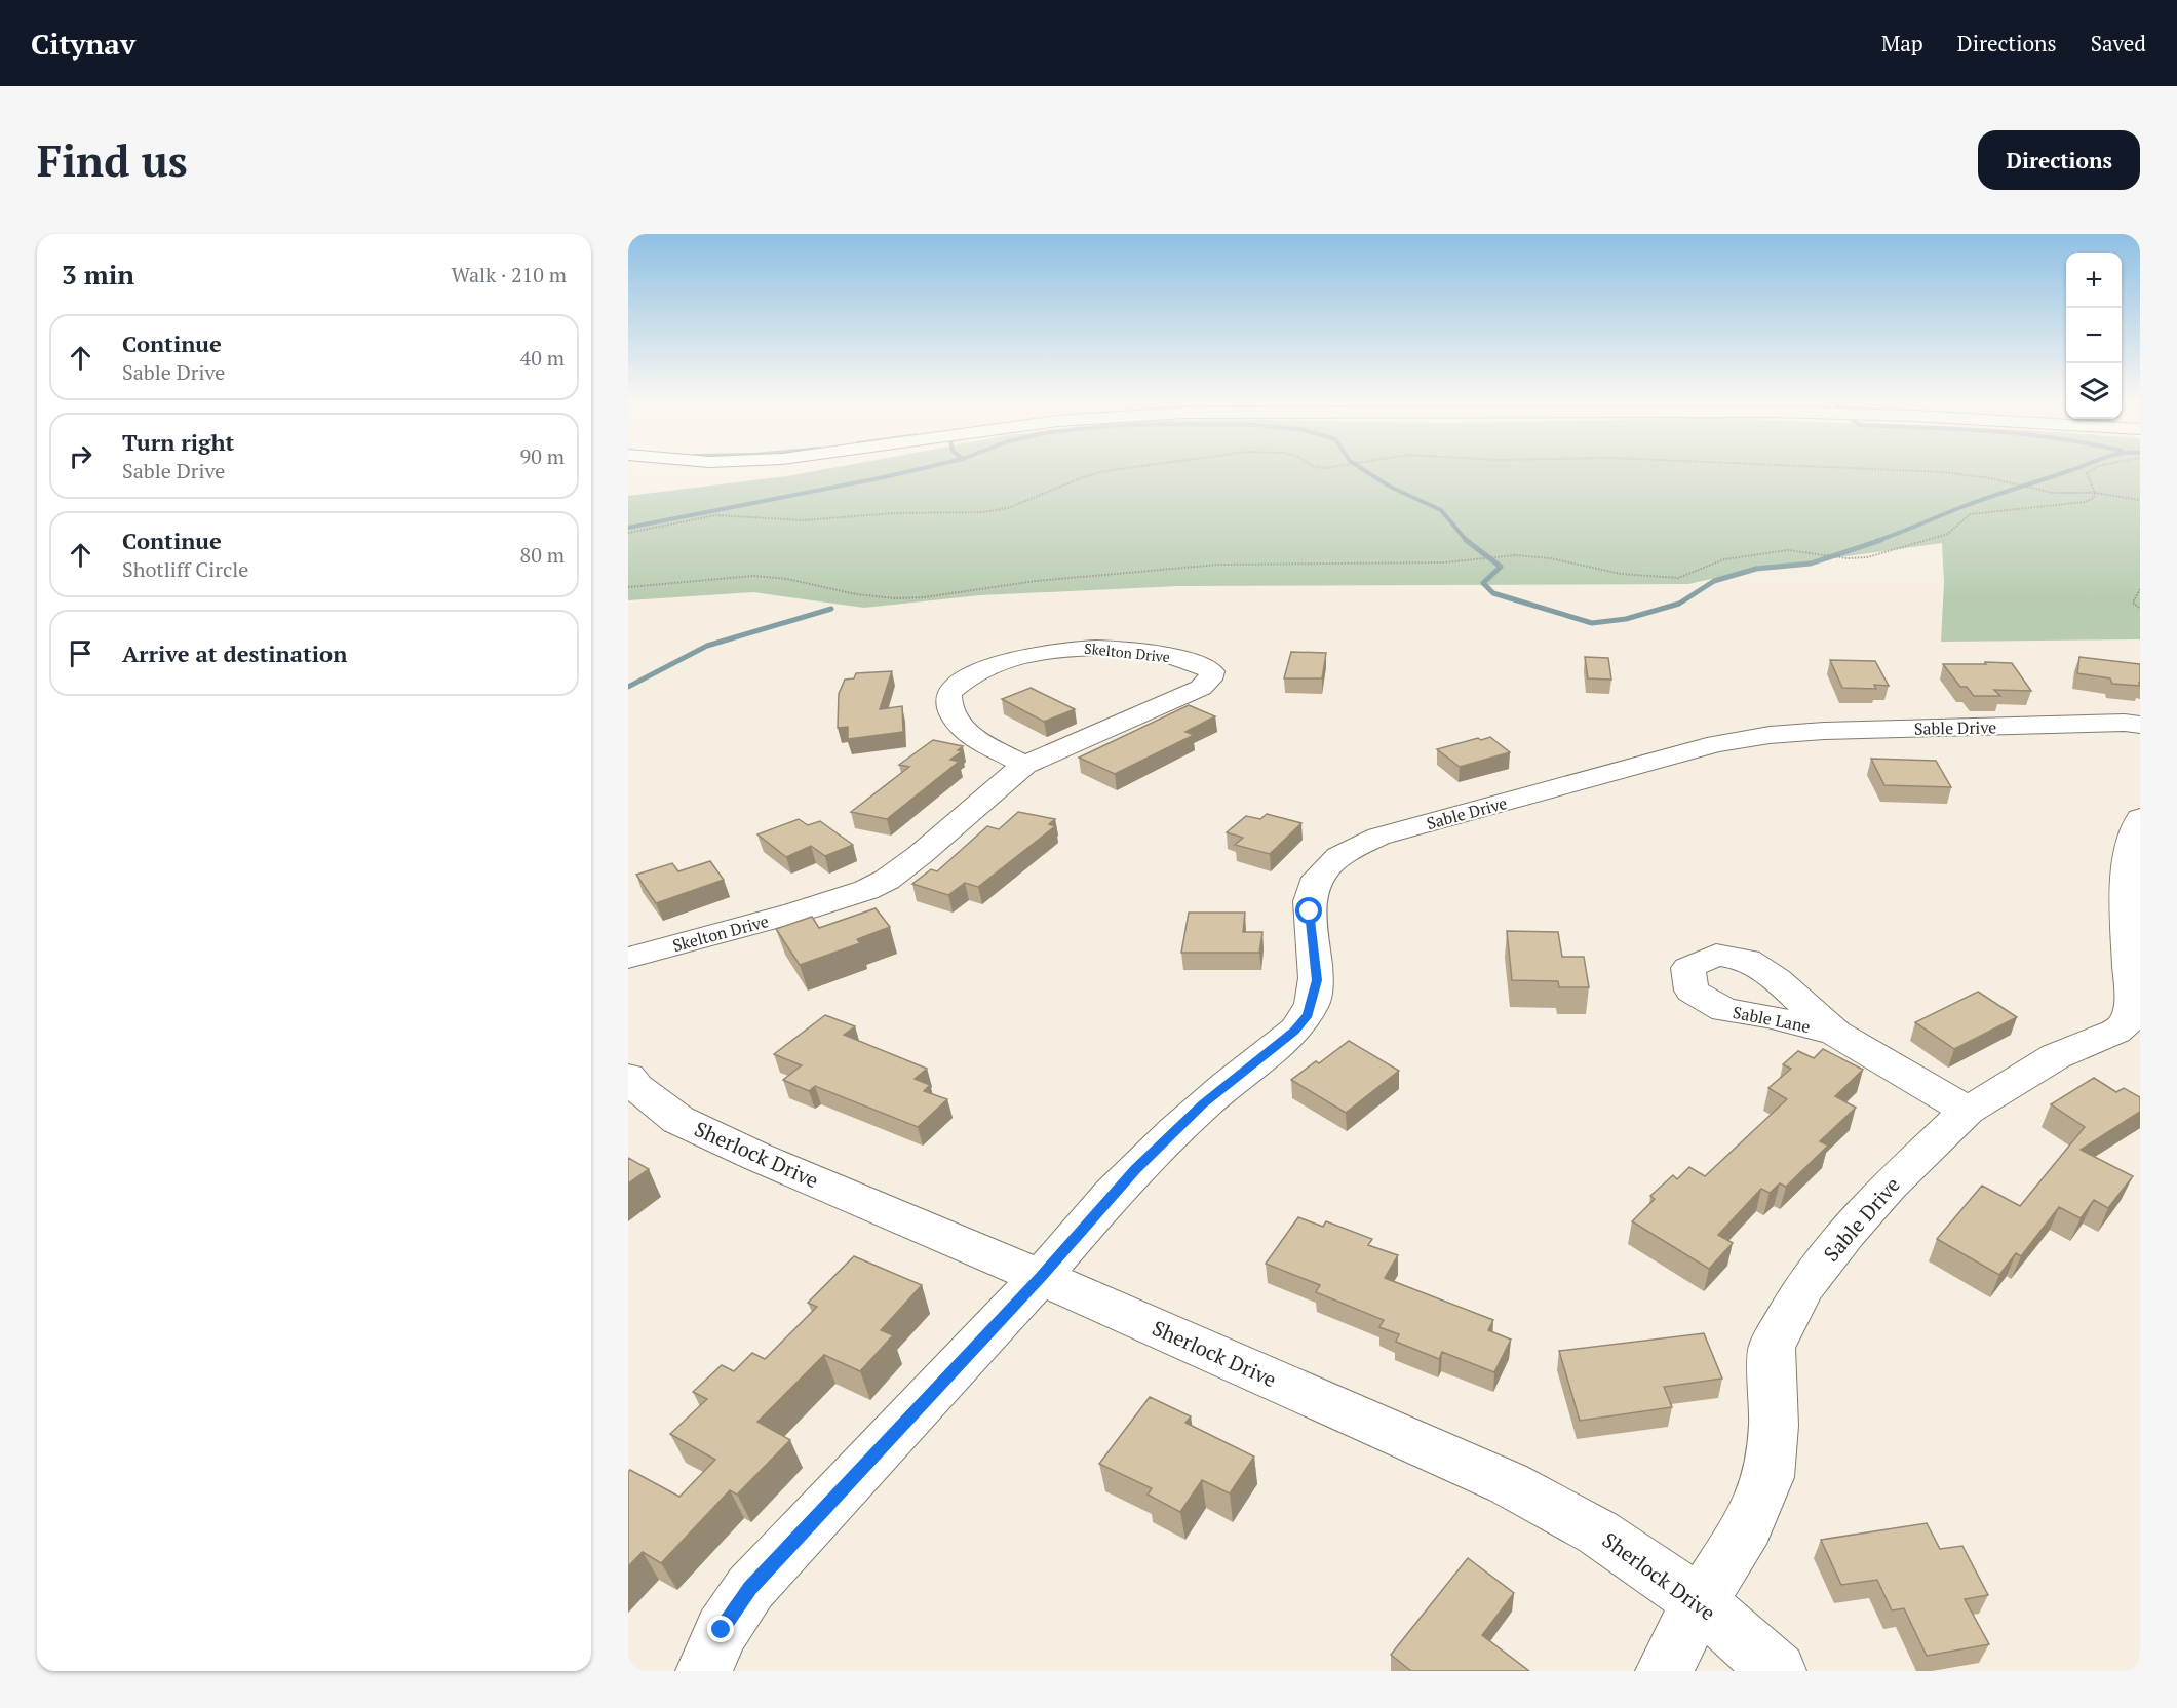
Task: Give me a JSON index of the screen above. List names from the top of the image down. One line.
{"streets":{"street":["Skelton Drive","Sable Drive","Sherlock Drive"]},"crossings":[["Sable Drive","Sherlock Drive"]],"page":{"header":"Citynav","nav":["Map","Directions","Saved"],"buttons":"Directions","title":"Find us","heading":["3 min","Walk · 210 m"],"map_buttons":["+","−"],"list":[["Continue","Sable Drive","40 m"],["Turn right","Sable Drive","90 m"],["Continue","Shotliff Circle","80 m"],"Arrive at destination"]}}
